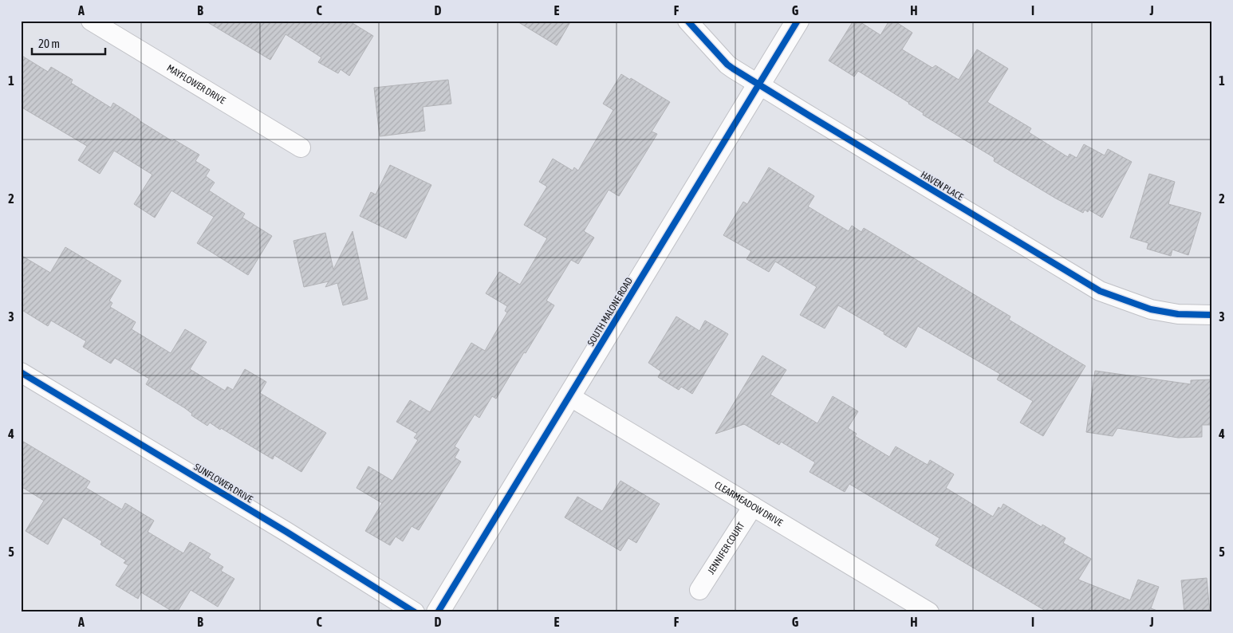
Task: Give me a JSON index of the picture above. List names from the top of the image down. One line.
{"streets":{"street":["MAYFLOWER DRIVE","HAVEN PLACE","SOUTH MALONE ROAD","SUNFLOWER DRIVE","CLEARMEADOW DRIVE","JENNIFER COURT"]},"crossings":[["HAVEN PLACE","SOUTH MALONE ROAD"],["SOUTH MALONE ROAD","CLEARMEADOW DRIVE"],["CLEARMEADOW DRIVE","JENNIFER COURT"]],"scale_bar":"20 m","grid":{"columns":["A","B","C","D","E","F","G","H","I","J"],"rows":["1","2","3","4","5"]}}
